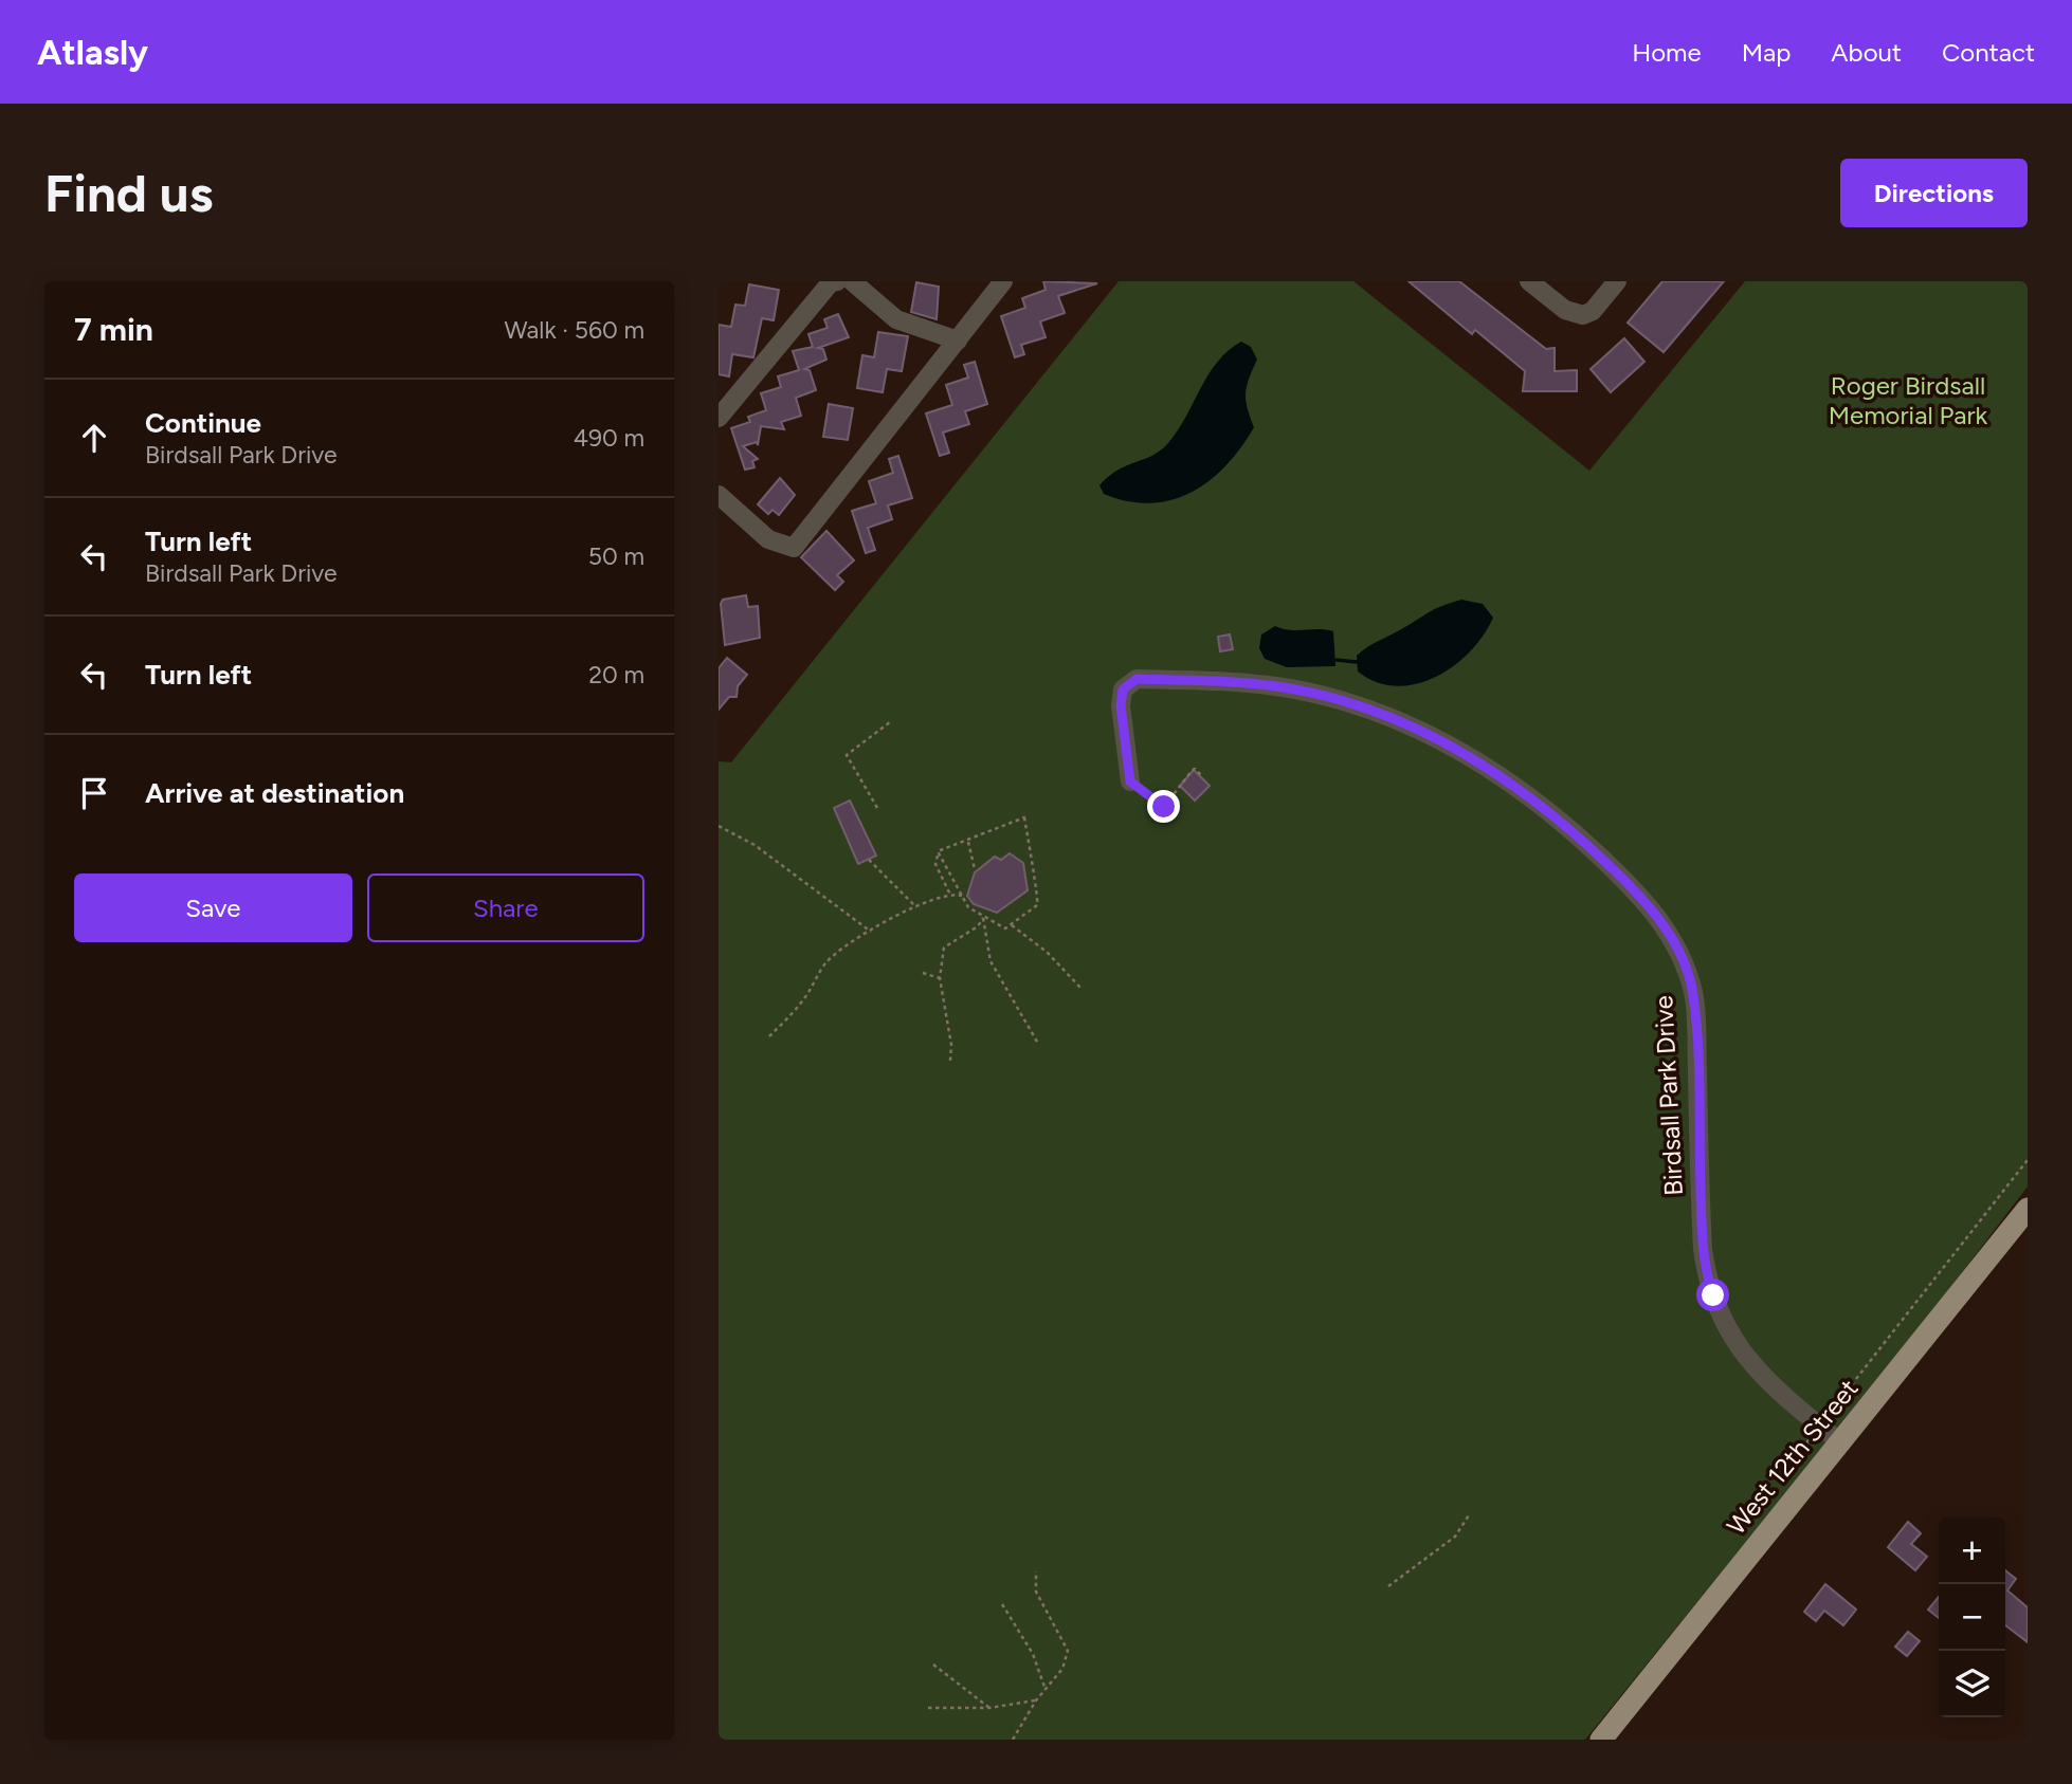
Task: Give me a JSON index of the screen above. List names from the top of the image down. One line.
{"streets":{"main road":["West 12th Street"],"street":["Birdsall Park Drive"]},"crossings":[["Birdsall Park Drive","West 12th Street"]],"parks":["Roger Birdsall Memorial Park"],"page":{"header":"Atlasly","nav":["Home","Map","About","Contact"],"buttons":["Directions",["Save","Share"]],"title":"Find us","heading":["7 min","Walk · 560 m"],"list":[["Continue","Birdsall Park Drive","490 m"],["Turn left","Birdsall Park Drive","50 m"],["Turn left","20 m"],"Arrive at destination"],"map_buttons":["+","−"]}}
